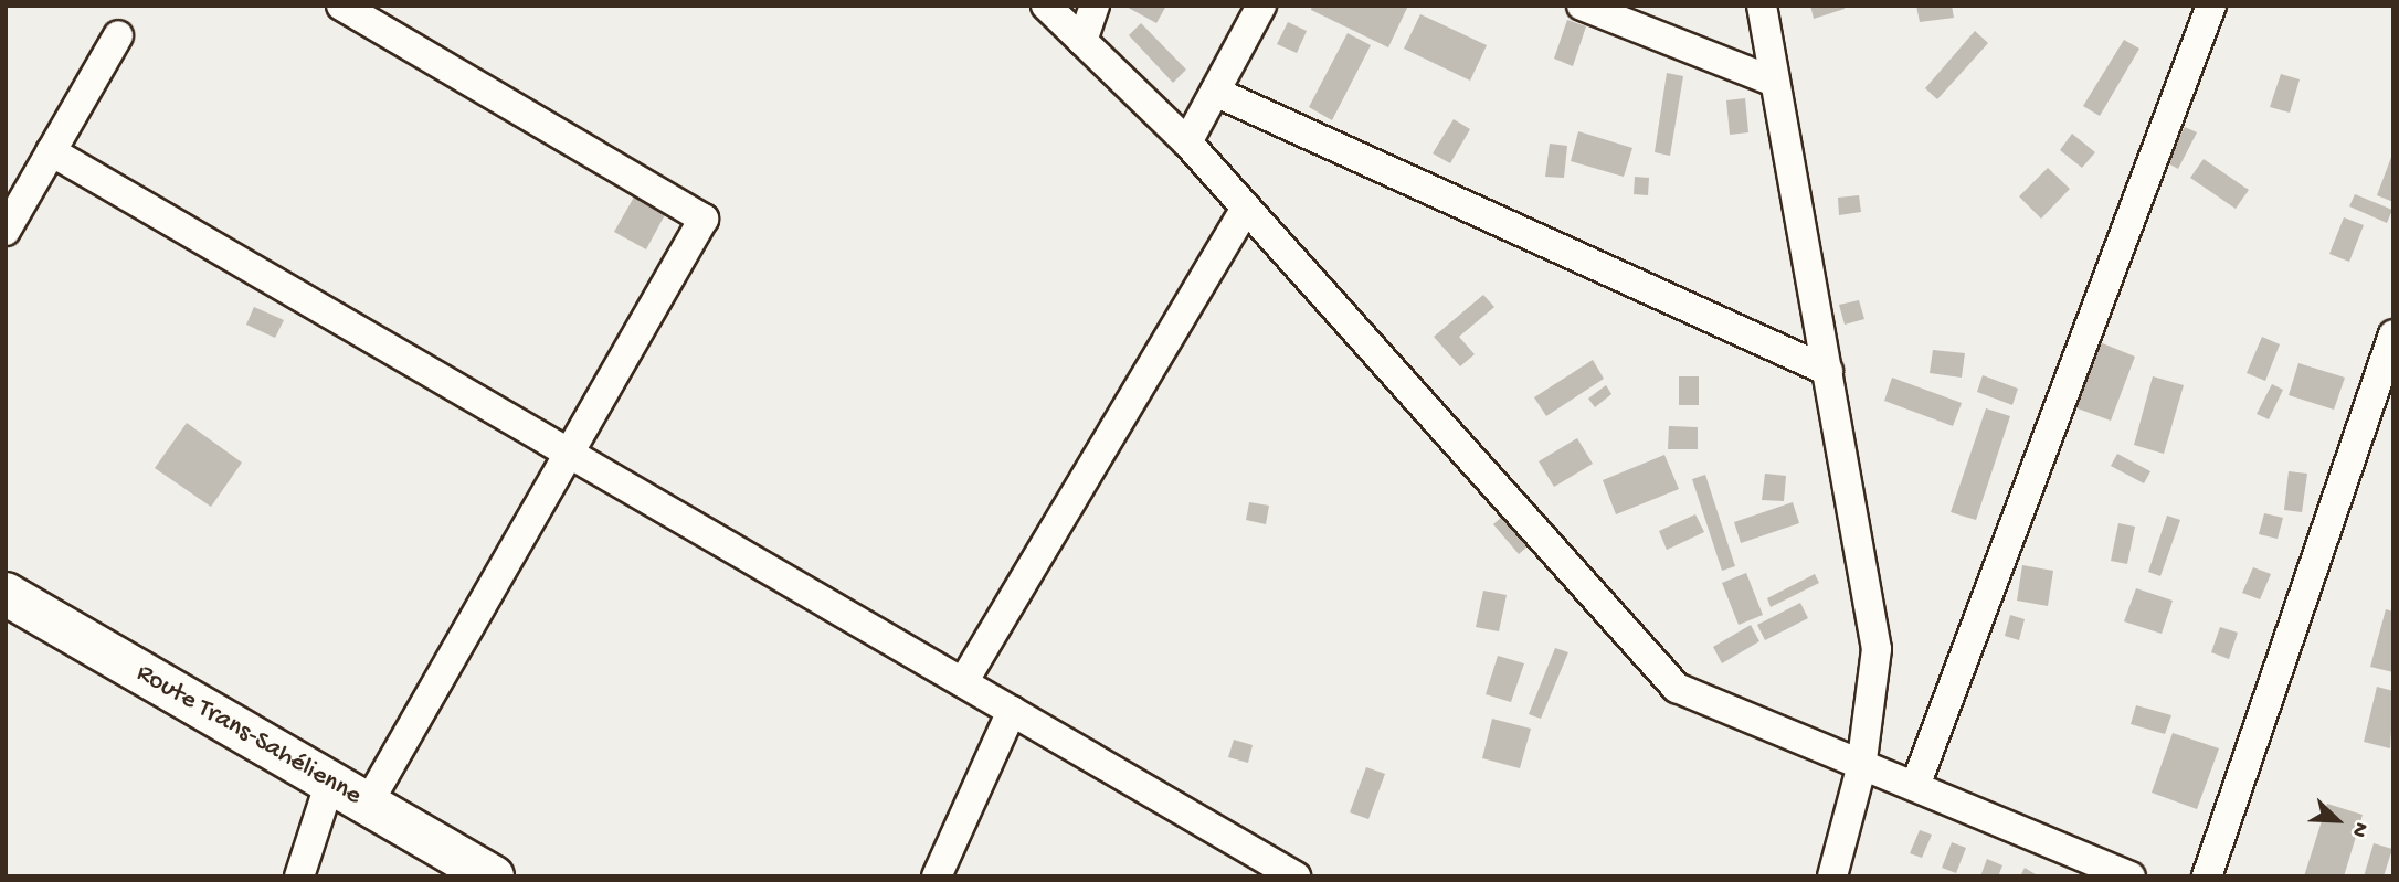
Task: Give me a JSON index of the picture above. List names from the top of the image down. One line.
{"streets":{"highway":["Route Trans-Sahélienne"]},"north":"bottom right"}
